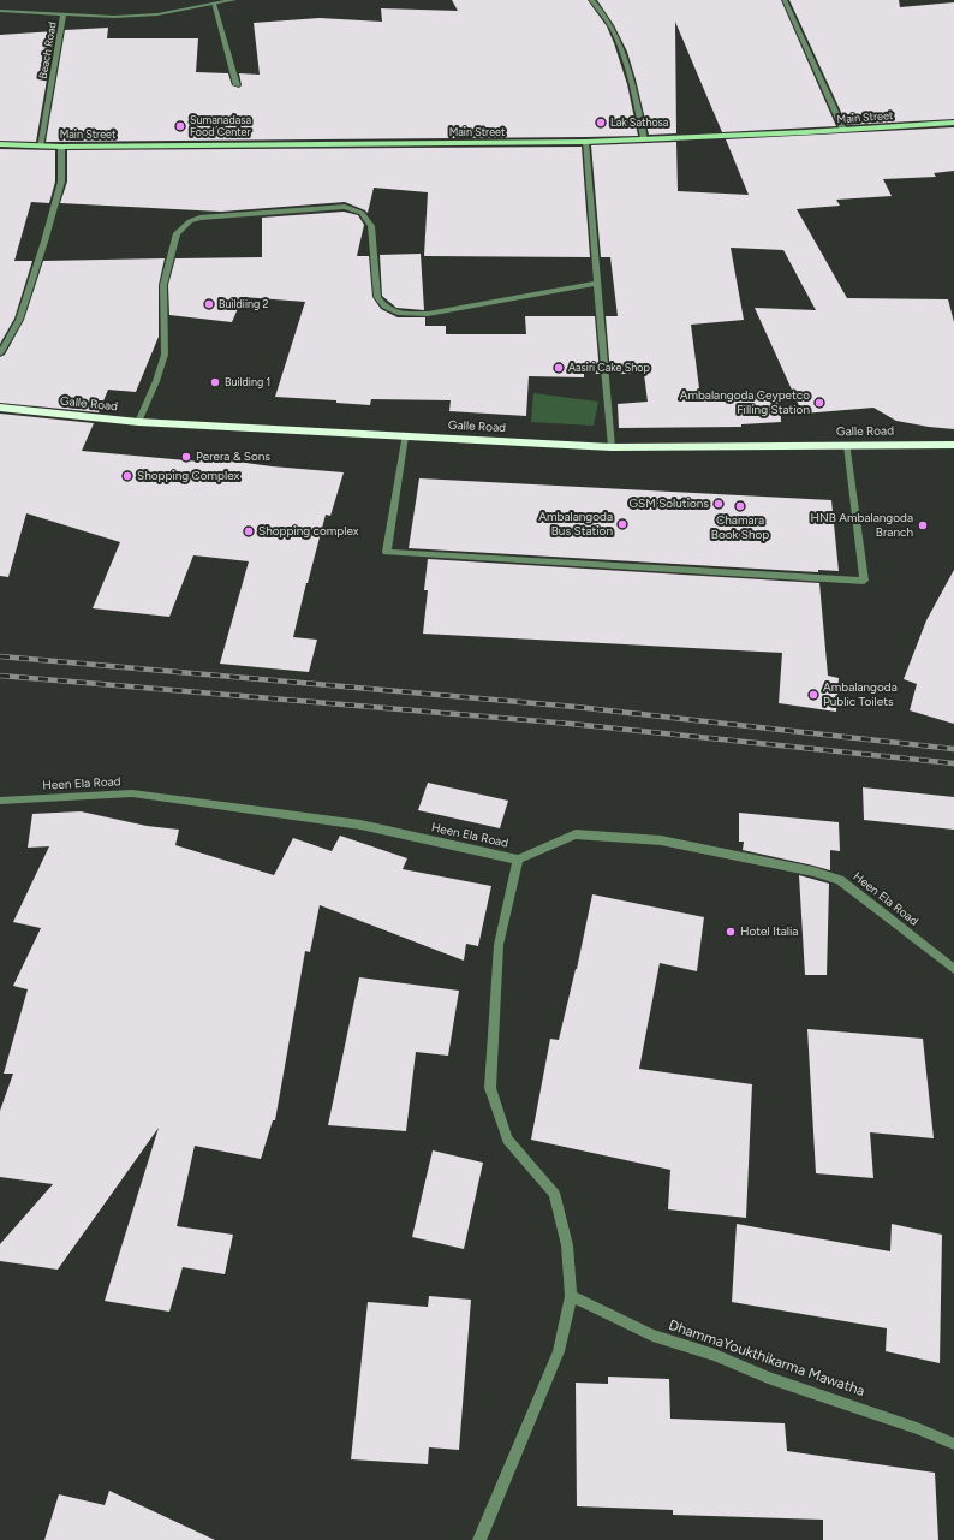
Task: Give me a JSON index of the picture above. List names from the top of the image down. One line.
{"streets":{"highway":["Galle Road"],"main road":["Main Street"],"street":["Beach Road","Heen Ela Road","DhammaYoukthikarma Mawatha"]},"crossings":[["Beach Road","Main Street"]],"places":["Lak Sathosa","Sumanadasa Food Center","Buildiing 2","Aasiri Cake Shop","Building 1","Ambalangoda Ceypetco Filling Station","Perera & Sons","Shopping Complex","GSM Solutions","Chamara Book Shop","Ambalangoda Bus Station","HNB Ambalangoda Branch","Shopping complex","Ambalangoda Public Toilets","Hotel Italia"]}
